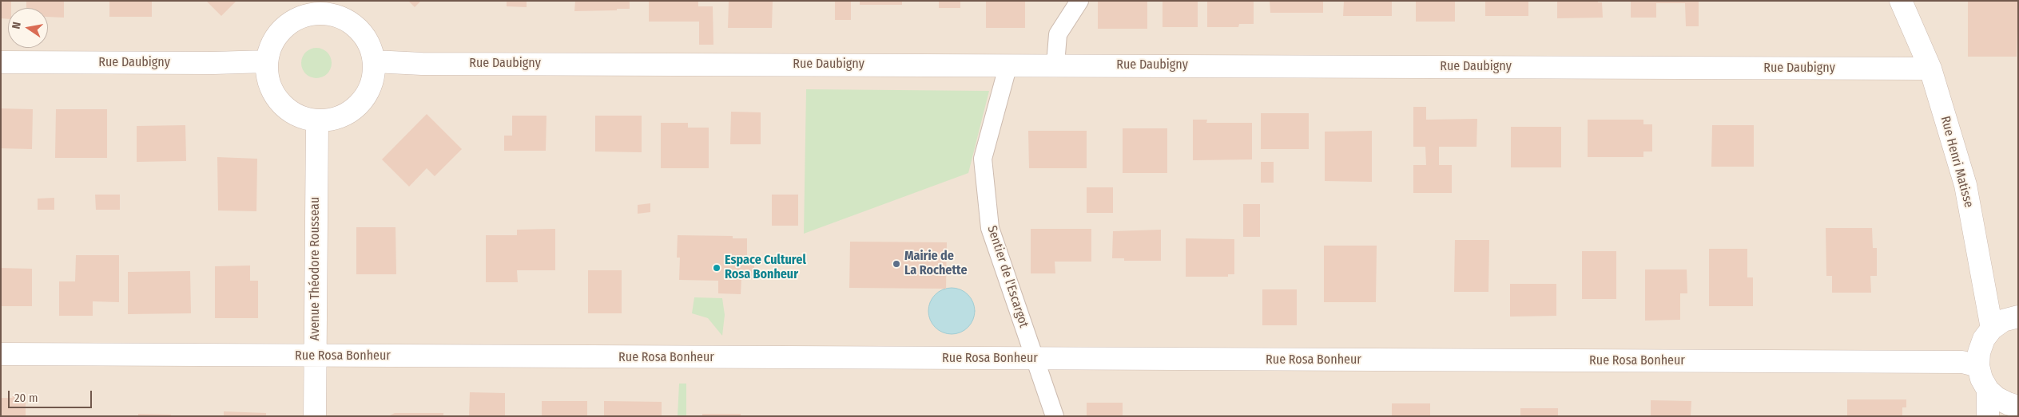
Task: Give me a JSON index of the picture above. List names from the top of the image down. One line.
{"streets":{"street":["Rue Daubigny","Rue Henri Matisse","Avenue Théodore Rousseau","Sentier de l'Escargot","Rue Rosa Bonheur"]},"crossings":[["Rue Daubigny","Rue Henri Matisse"],["Rue Daubigny","Avenue Théodore Rousseau"],["Rue Daubigny","Sentier de l'Escargot"],["Avenue Théodore Rousseau","Rue Rosa Bonheur"],["Sentier de l'Escargot","Rue Rosa Bonheur"]],"places":["Mairie de La Rochette","Espace Culturel Rosa Bonheur"],"scale_bar":"20 m","north":"left"}
